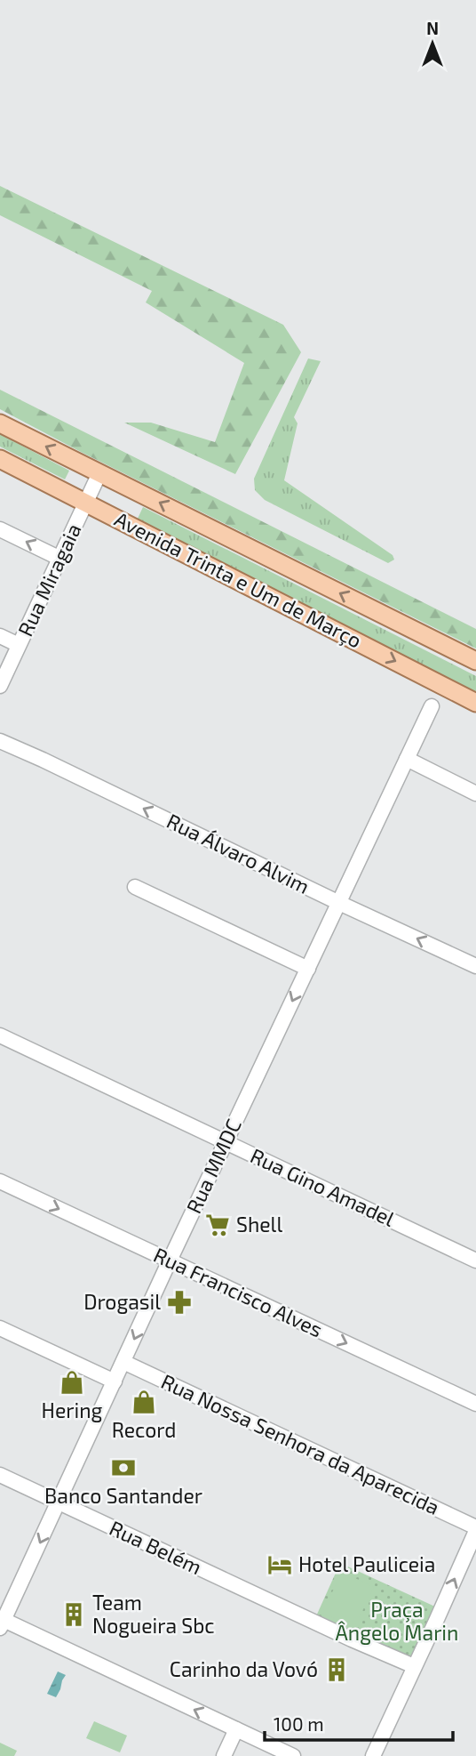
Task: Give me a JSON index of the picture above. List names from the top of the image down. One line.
{"streets":{"main road":["Avenida Trinta e Um de Março"],"street":["Rua Miragaia","Rua Álvaro Alvim","Rua MMDC","Rua Gino Amadel","Rua Francisco Alves","Rua Nossa Senhora da Aparecida","Rua Belém"]},"crossings":[["Rua Miragaia","Avenida Trinta e Um de Março"],["Rua Álvaro Alvim","Rua MMDC"],["Rua MMDC","Rua Gino Amadel"],["Rua MMDC","Rua Francisco Alves"],["Rua MMDC","Rua Nossa Senhora da Aparecida"],["Rua MMDC","Rua Belém"]],"one_way":["Rua MMDC","Rua Francisco Alves"],"parks":["Praça Ângelo Marin"],"places":{"supermarket":["Shell"],"pharmacy":["Drogasil"],"shop":["Hering","Record"],"bank":["Banco Santander"],"hotel":["Hotel Pauliceia"],"building":["Team Nogueira Sbc","Carinho da Vovó"]},"scale_bar":"100 m","north":"top"}
